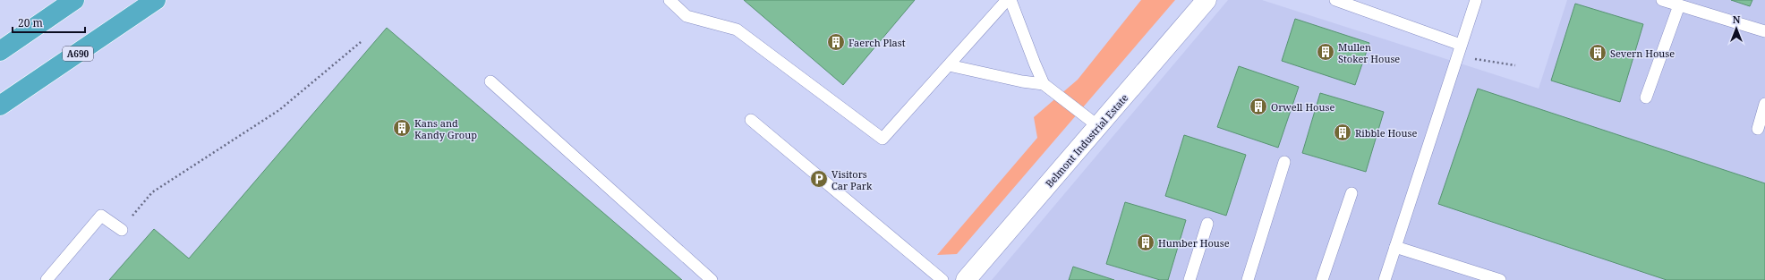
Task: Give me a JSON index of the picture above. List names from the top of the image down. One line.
{"streets":{"highway":["A690"],"street":["Belmont Industrial Estate"]},"places":{"building":["Faerch Plast","Mullen Stoker House","Severn House","Orwell House","Kans and Kandy Group","Ribble House","Humber House"],"parking":["Visitors Car Park"]},"scale_bar":"20 m","north":"top"}
